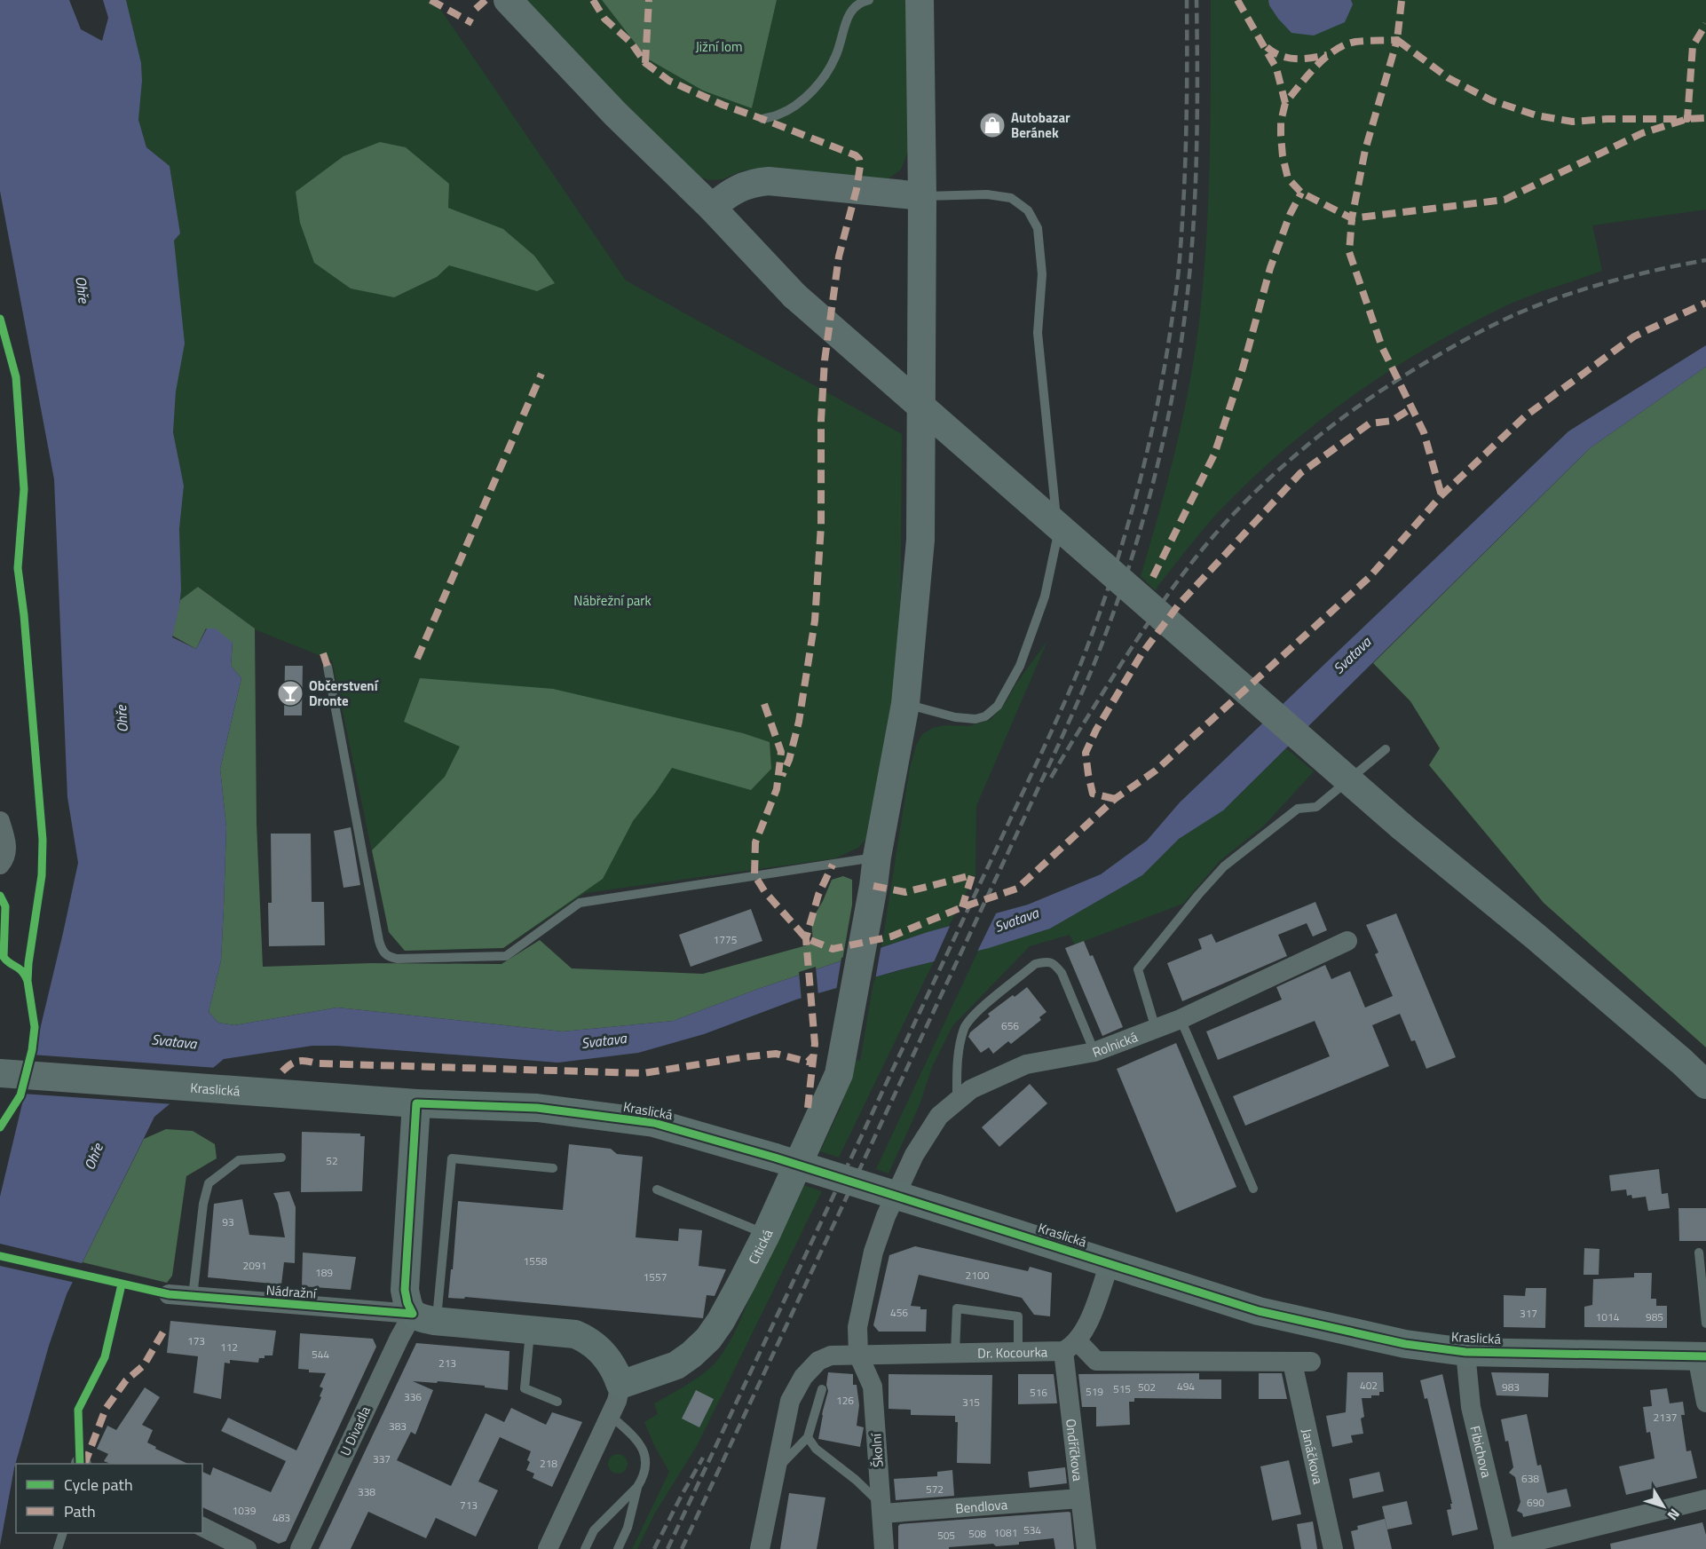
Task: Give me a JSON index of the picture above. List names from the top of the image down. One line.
{"streets":{"street":["Rolnická","Kraslická","Citická","Nádražní","Dr. Kocourka","U Divadla","Školní","Ondříčkova","Fibichova","Janáčkova","Bendlova"]},"crossings":[["Rolnická","Dr. Kocourka"],["Rolnická","Školní"],["Kraslická","Fibichova"],["Citická","Nádražní"],["Nádražní","U Divadla"],["Dr. Kocourka","Školní"],["Dr. Kocourka","Ondříčkova"],["Dr. Kocourka","Janáčkova"],["Školní","Bendlova"],["Ondříčkova","Janáčkova"],["Ondříčkova","Bendlova"]],"water":["Ohře","Svatava"],"parks":["Jižní lom","Nábřežní park"],"places":{"shop":["Autobazar Beránek"],"bar":["Občerstvení Dronte"]},"house_numbers":["1775","656","52","93","1558","2091","189","2100","1557","456","317","1014","985","173","112","544","213","402","494","502","983","515","519","516","336","126","315","2137","383","337","218","638","572","338","690","713","1039","483","534","1081","508","505"],"legend":["Cycle path","Path"],"north":"bottom right"}
